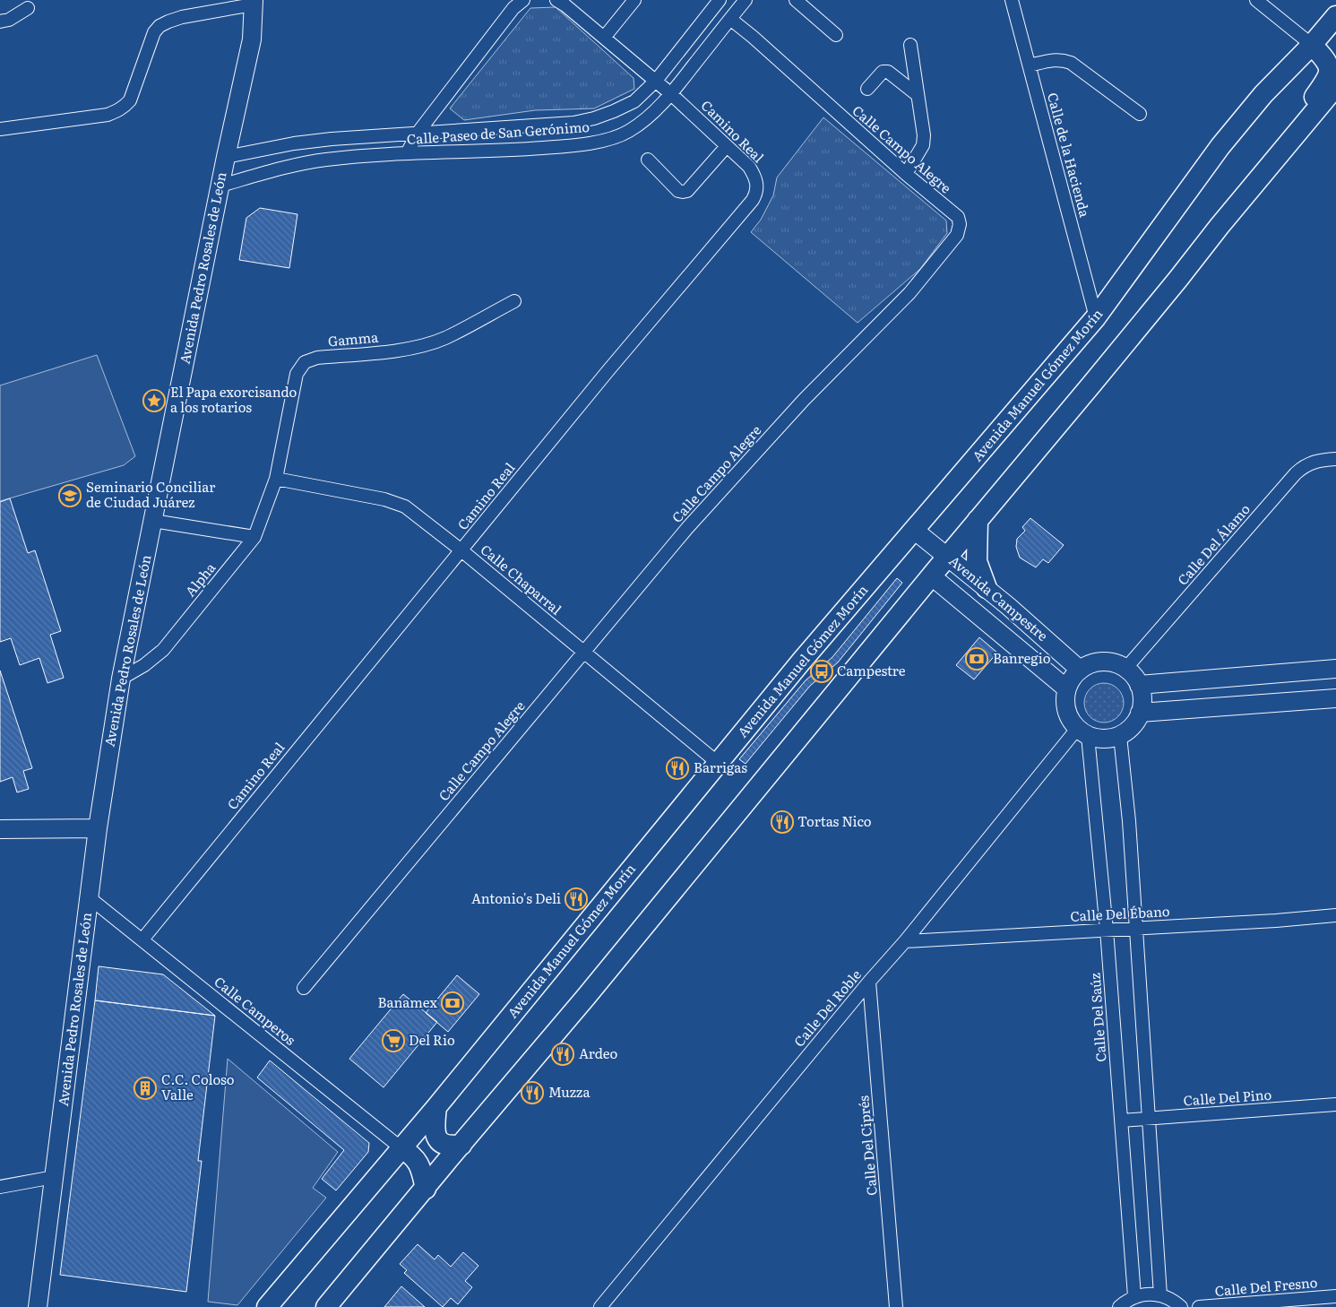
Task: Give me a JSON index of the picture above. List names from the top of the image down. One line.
{"streets":{"main road":["Avenida Pedro Rosales de León","Avenida Manuel Gómez Morín","Avenida Campestre"],"street":["Camino Real","Calle Paseo de San Gerónimo","Calle Campo Alegre","Calle de la Hacienda","Gamma","Calle Del Álamo","Alpha","Calle Chaparral","Calle Del Ébano","Calle Del Roble","Calle Camperos","Calle Del Saúz","Calle Del Pino","Calle Del Ciprés","Calle Del Fresno"]},"crossings":[["Camino Real","Calle Paseo de San Gerónimo"],["Camino Real","Calle Chaparral"],["Camino Real","Calle Camperos"],["Calle Paseo de San Gerónimo","Calle Campo Alegre"],["Calle Paseo de San Gerónimo","Avenida Pedro Rosales de León"],["Calle Campo Alegre","Calle Chaparral"],["Calle de la Hacienda","Avenida Manuel Gómez Morín"],["Avenida Pedro Rosales de León","Alpha"],["Avenida Pedro Rosales de León","Calle Camperos"],["Gamma","Alpha"],["Gamma","Calle Chaparral"],["Avenida Manuel Gómez Morín","Calle Chaparral"],["Avenida Manuel Gómez Morín","Avenida Campestre"],["Avenida Manuel Gómez Morín","Calle Camperos"],["Calle Del Álamo","Avenida Campestre"],["Calle Del Álamo","Calle Del Roble"],["Calle Del Álamo","Calle Del Saúz"],["Alpha","Calle Chaparral"],["Avenida Campestre","Calle Del Roble"],["Avenida Campestre","Calle Del Saúz"],["Calle Del Ébano","Calle Del Roble"],["Calle Del Ébano","Calle Del Saúz"],["Calle Del Roble","Calle Del Saúz"],["Calle Del Roble","Calle Del Ciprés"],["Calle Del Saúz","Calle Del Pino"]],"places":{"place":["El Papa exorcisando a los rotarios"],"school or university":["Seminario Conciliar de Ciudad Juárez"],"bank":["Banregio","Banamex"],"bus stop":["Campestre"],"restaurant":["Barrigas","Tortas Nico","Antonio's Deli","Ardeo","Muzza"],"supermarket":["Del Rio"],"building":["C.C. Coloso Valle"]}}
